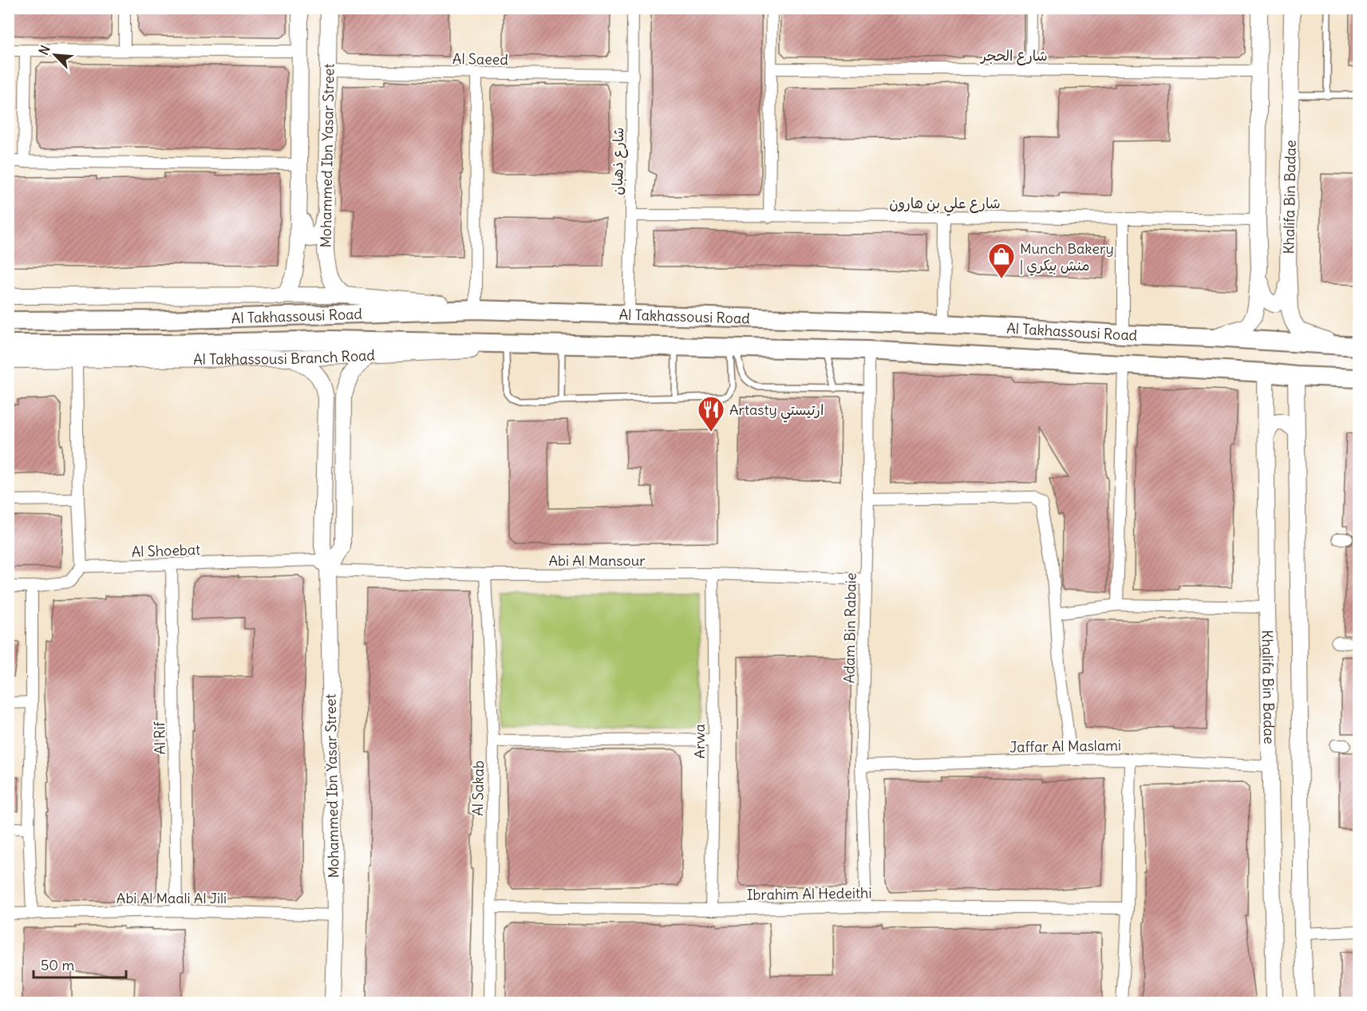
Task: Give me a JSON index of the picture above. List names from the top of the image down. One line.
{"streets":{"main road":["Al Takhassousi Road"],"street":["شارع الحجر","Al Saeed","Mohammed Ibn Yasar Street","شارع ذهبان","Khalifa Bin Badae","شارع علي بن هارون","Al Takhassousi Branch Road","Al Shoebat","Abi Al Mansour","Adam Bin Rabaie","Al Rif","Arwa","Jaffar Al Maslami","Al Sakab","Ibrahim Al Hedeithi","Abi Al Maali Al Jili"]},"crossings":[["شارع الحجر","Khalifa Bin Badae"],["Al Saeed","Mohammed Ibn Yasar Street"],["Al Saeed","شارع ذهبان"],["Mohammed Ibn Yasar Street","Al Takhassousi Branch Road"],["Mohammed Ibn Yasar Street","Al Shoebat"],["Mohammed Ibn Yasar Street","Abi Al Mansour"],["Mohammed Ibn Yasar Street","Abi Al Maali Al Jili"],["شارع ذهبان","شارع علي بن هارون"],["شارع ذهبان","Al Takhassousi Road"],["Khalifa Bin Badae","شارع علي بن هارون"],["Khalifa Bin Badae","Al Takhassousi Road"],["Khalifa Bin Badae","Jaffar Al Maslami"],["Al Takhassousi Road","Al Takhassousi Branch Road"],["Al Takhassousi Road","Adam Bin Rabaie"],["Al Shoebat","Abi Al Mansour"],["Al Shoebat","Al Rif"],["Abi Al Mansour","Adam Bin Rabaie"],["Abi Al Mansour","Arwa"],["Abi Al Mansour","Al Sakab"],["Adam Bin Rabaie","Jaffar Al Maslami"],["Adam Bin Rabaie","Ibrahim Al Hedeithi"],["Al Rif","Abi Al Maali Al Jili"],["Arwa","Ibrahim Al Hedeithi"],["Al Sakab","Ibrahim Al Hedeithi"]],"places":{"shop":["Munch Bakery | منش بيكري"],"restaurant":["Artasty ارتيستي"]},"scale_bar":"50 m","north":"top left"}
